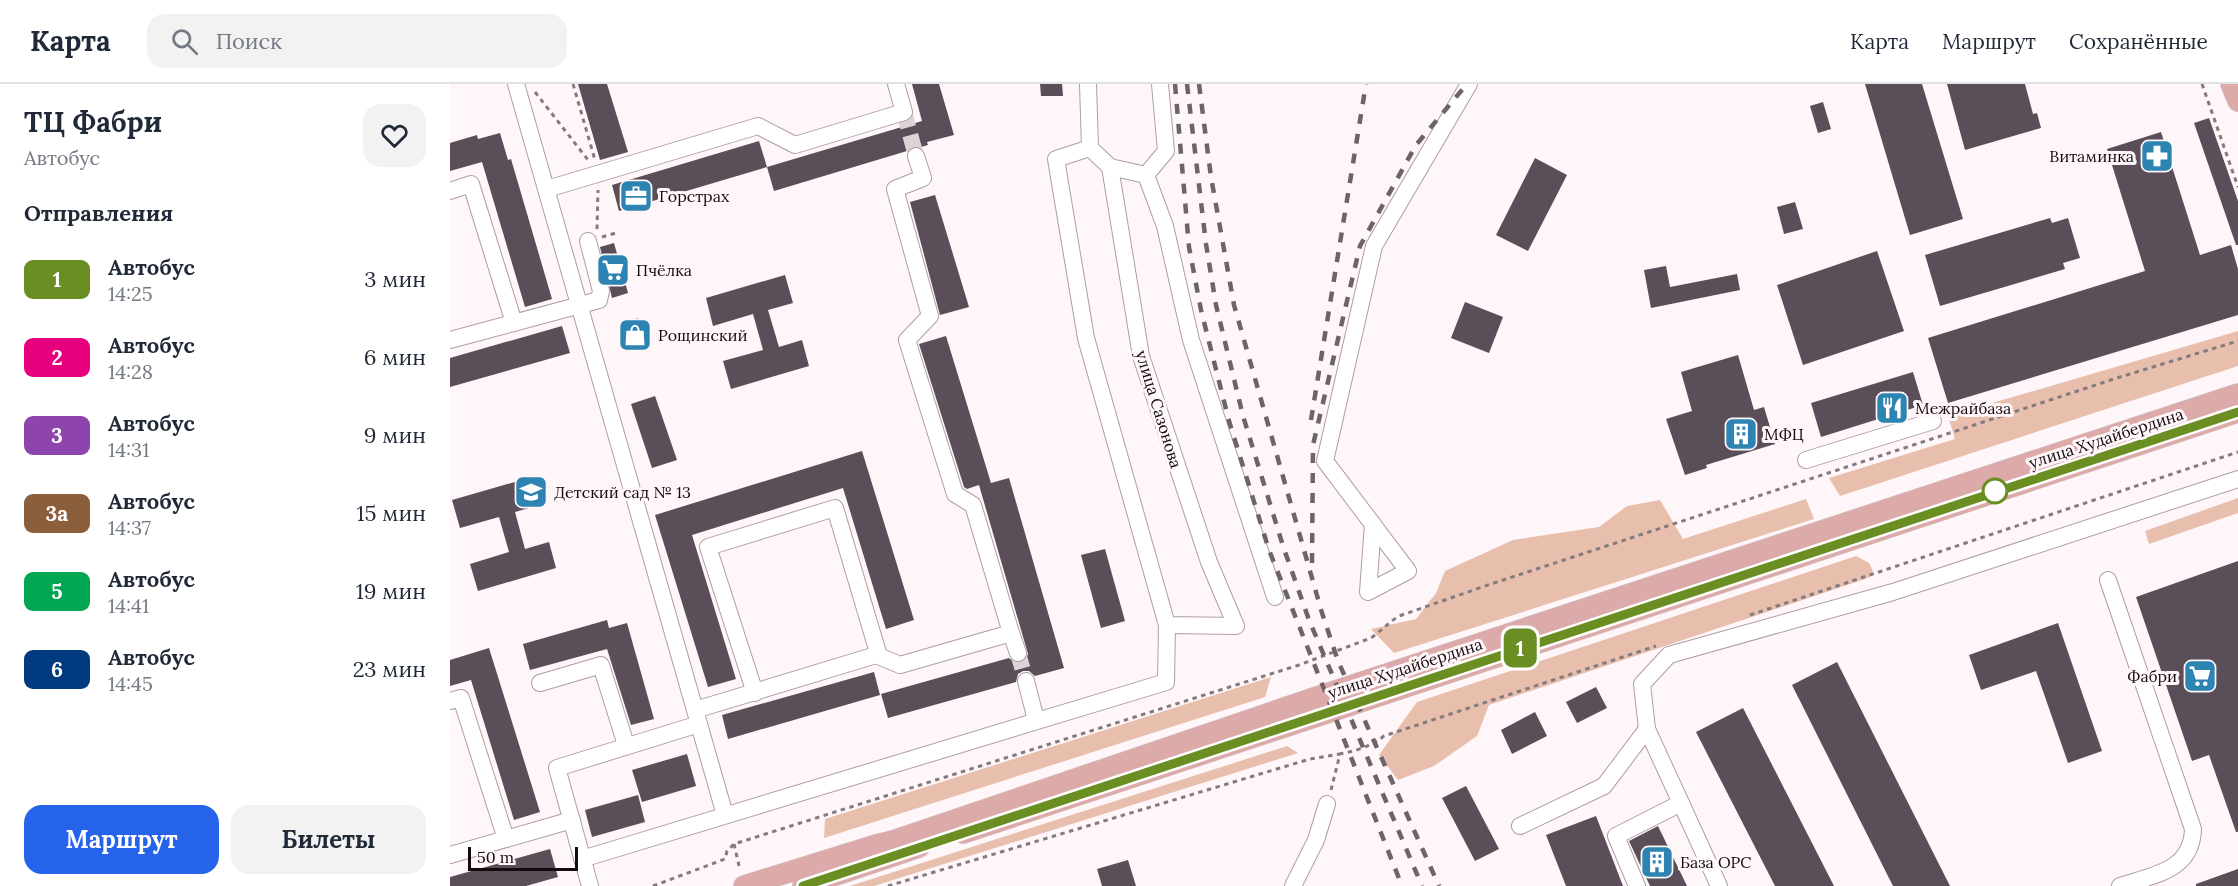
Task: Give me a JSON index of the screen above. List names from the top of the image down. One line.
{"streets":{"main road":["улица Худайбердина"],"street":["улица Сазонова"]},"places":{"pharmacy":["Витаминка"],"office":["Горстрах"],"supermarket":["Пчёлка","Фабри"],"shop":["Рощинский"],"restaurant":["Межрайбаза"],"building":["МФЦ","База ОРС"],"school or university":["Детский сад № 13"]},"lines":["bus line 1"],"scale_bar":"50 m","page":{"header":"Карта","search":"Поиск","nav":["Карта","Маршрут","Сохранённые"],"heading":[["ТЦ Фабри","Автобус"],"Отправления"],"on_map":"1","list":[{"mark":"1","name":"Автобус","note":"14:25","value":"3 мин"},{"mark":"2","name":"Автобус","note":"14:28","value":"6 мин"},{"mark":"3","name":"Автобус","note":"14:31","value":"9 мин"},{"mark":"3а","name":"Автобус","note":"14:37","value":"15 мин"},{"mark":"5","name":"Автобус","note":"14:41","value":"19 мин"},{"mark":"6","name":"Автобус","note":"14:45","value":"23 мин"}],"buttons":["Маршрут","Билеты"],"scale":"50 m"}}
